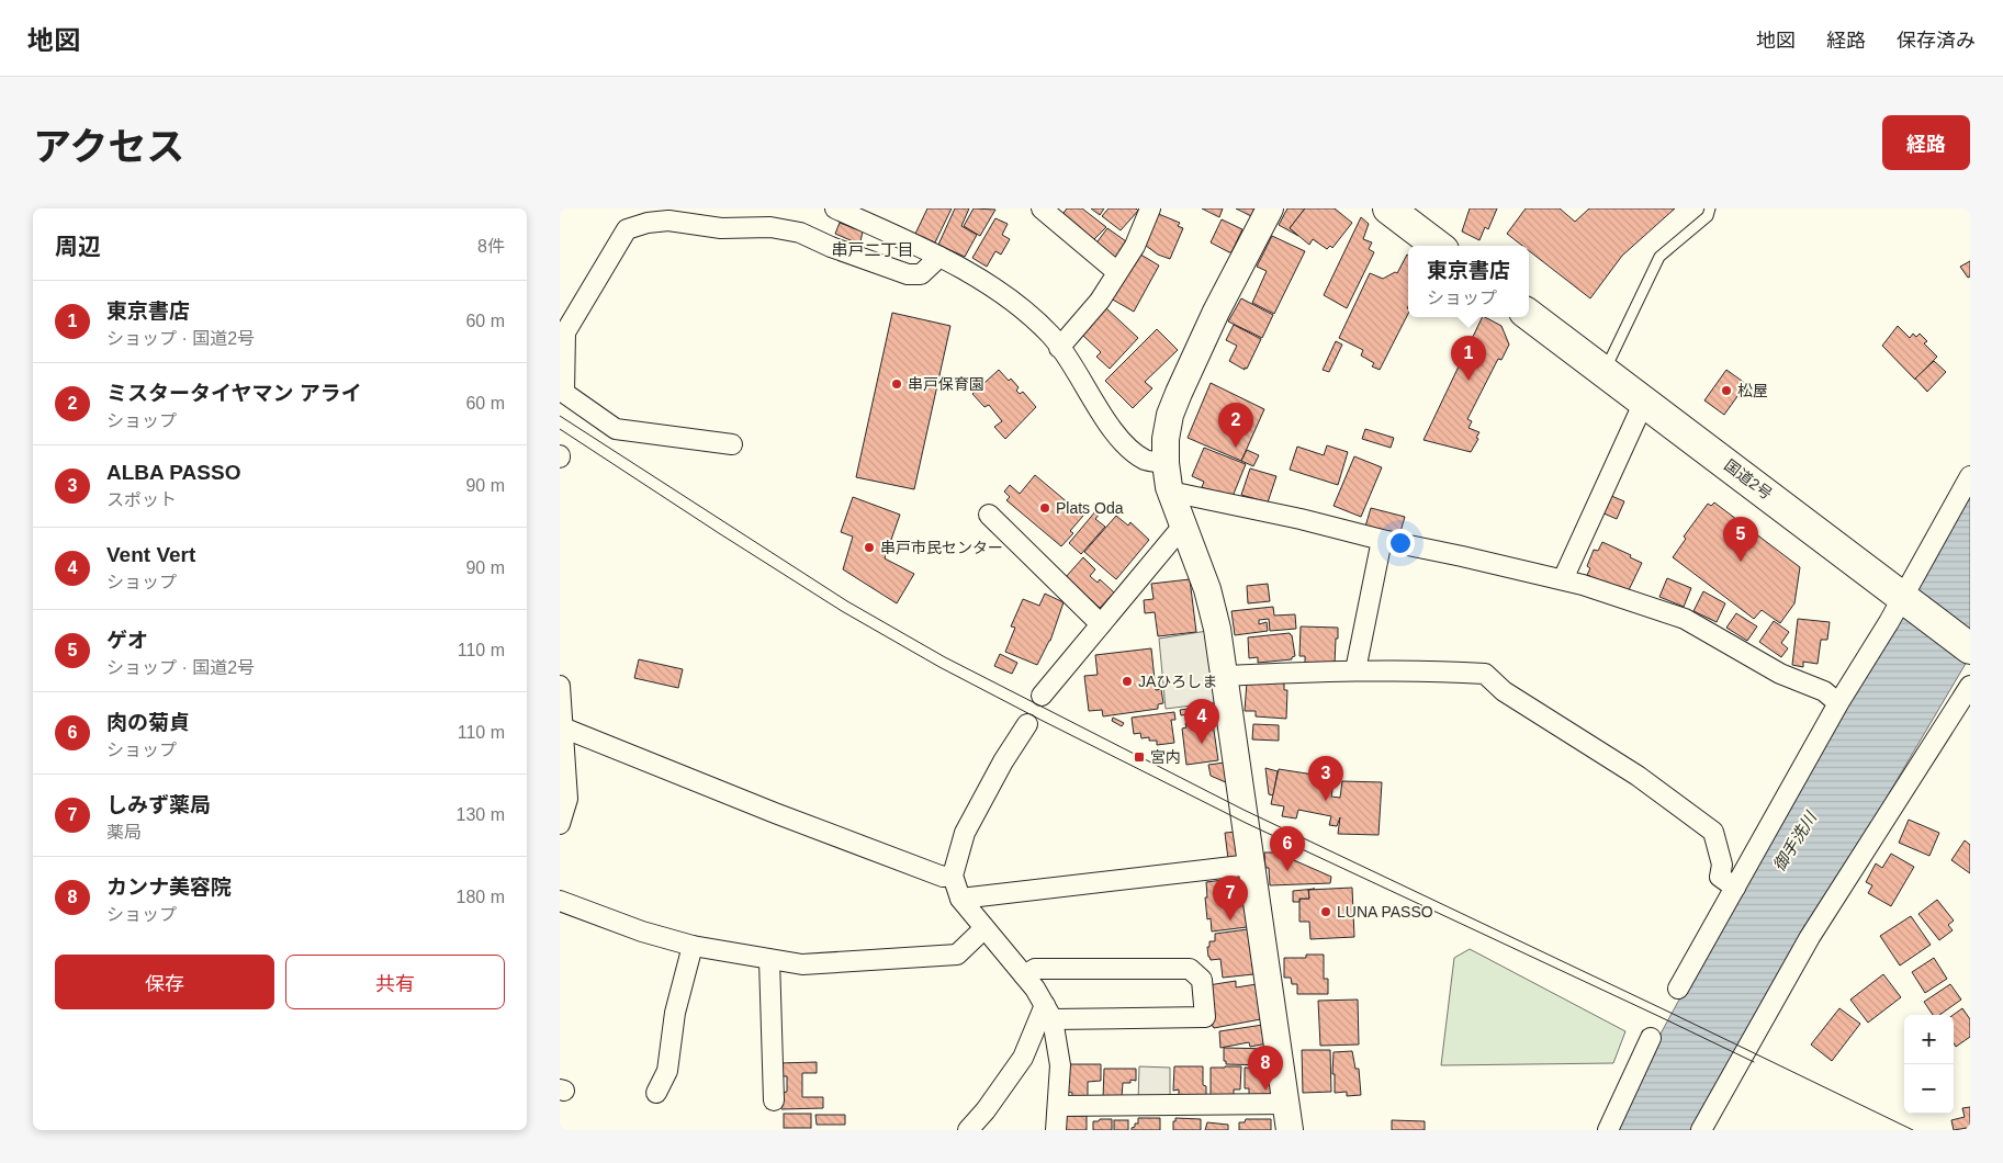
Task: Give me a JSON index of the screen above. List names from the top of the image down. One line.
{"streets":{"highway":["国道2号"]},"districts":["串戸二丁目"],"water":["御手洗川"],"places":{"other":["串戸保育園","松屋","Plats Oda","串戸市民センター","JAひろしま","LUNA PASSO"],"transit":["宮内"]},"page":{"header":"地図","nav":["地図","経路","保存済み"],"title":"アクセス","buttons":["経路",["保存","共有"]],"heading":["周辺","8件"],"popup":["東京書店","ショップ"],"list":[{"mark":"1","name":"東京書店","note":"ショップ · 国道2号","value":"60 m"},{"mark":"2","name":"ミスタータイヤマン アライ","note":"ショップ","value":"60 m"},{"mark":"3","name":"ALBA PASSO","note":"スポット","value":"90 m"},{"mark":"4","name":"Vent Vert","note":"ショップ","value":"90 m"},{"mark":"5","name":"ゲオ","note":"ショップ · 国道2号","value":"110 m"},{"mark":"6","name":"肉の菊貞","note":"ショップ","value":"110 m"},{"mark":"7","name":"しみず薬局","note":"薬局","value":"130 m"},{"mark":"8","name":"カンナ美容院","note":"ショップ","value":"180 m"}],"pins":["1","2","5","4","3","6","7","8"],"map_buttons":["+","−"]}}
